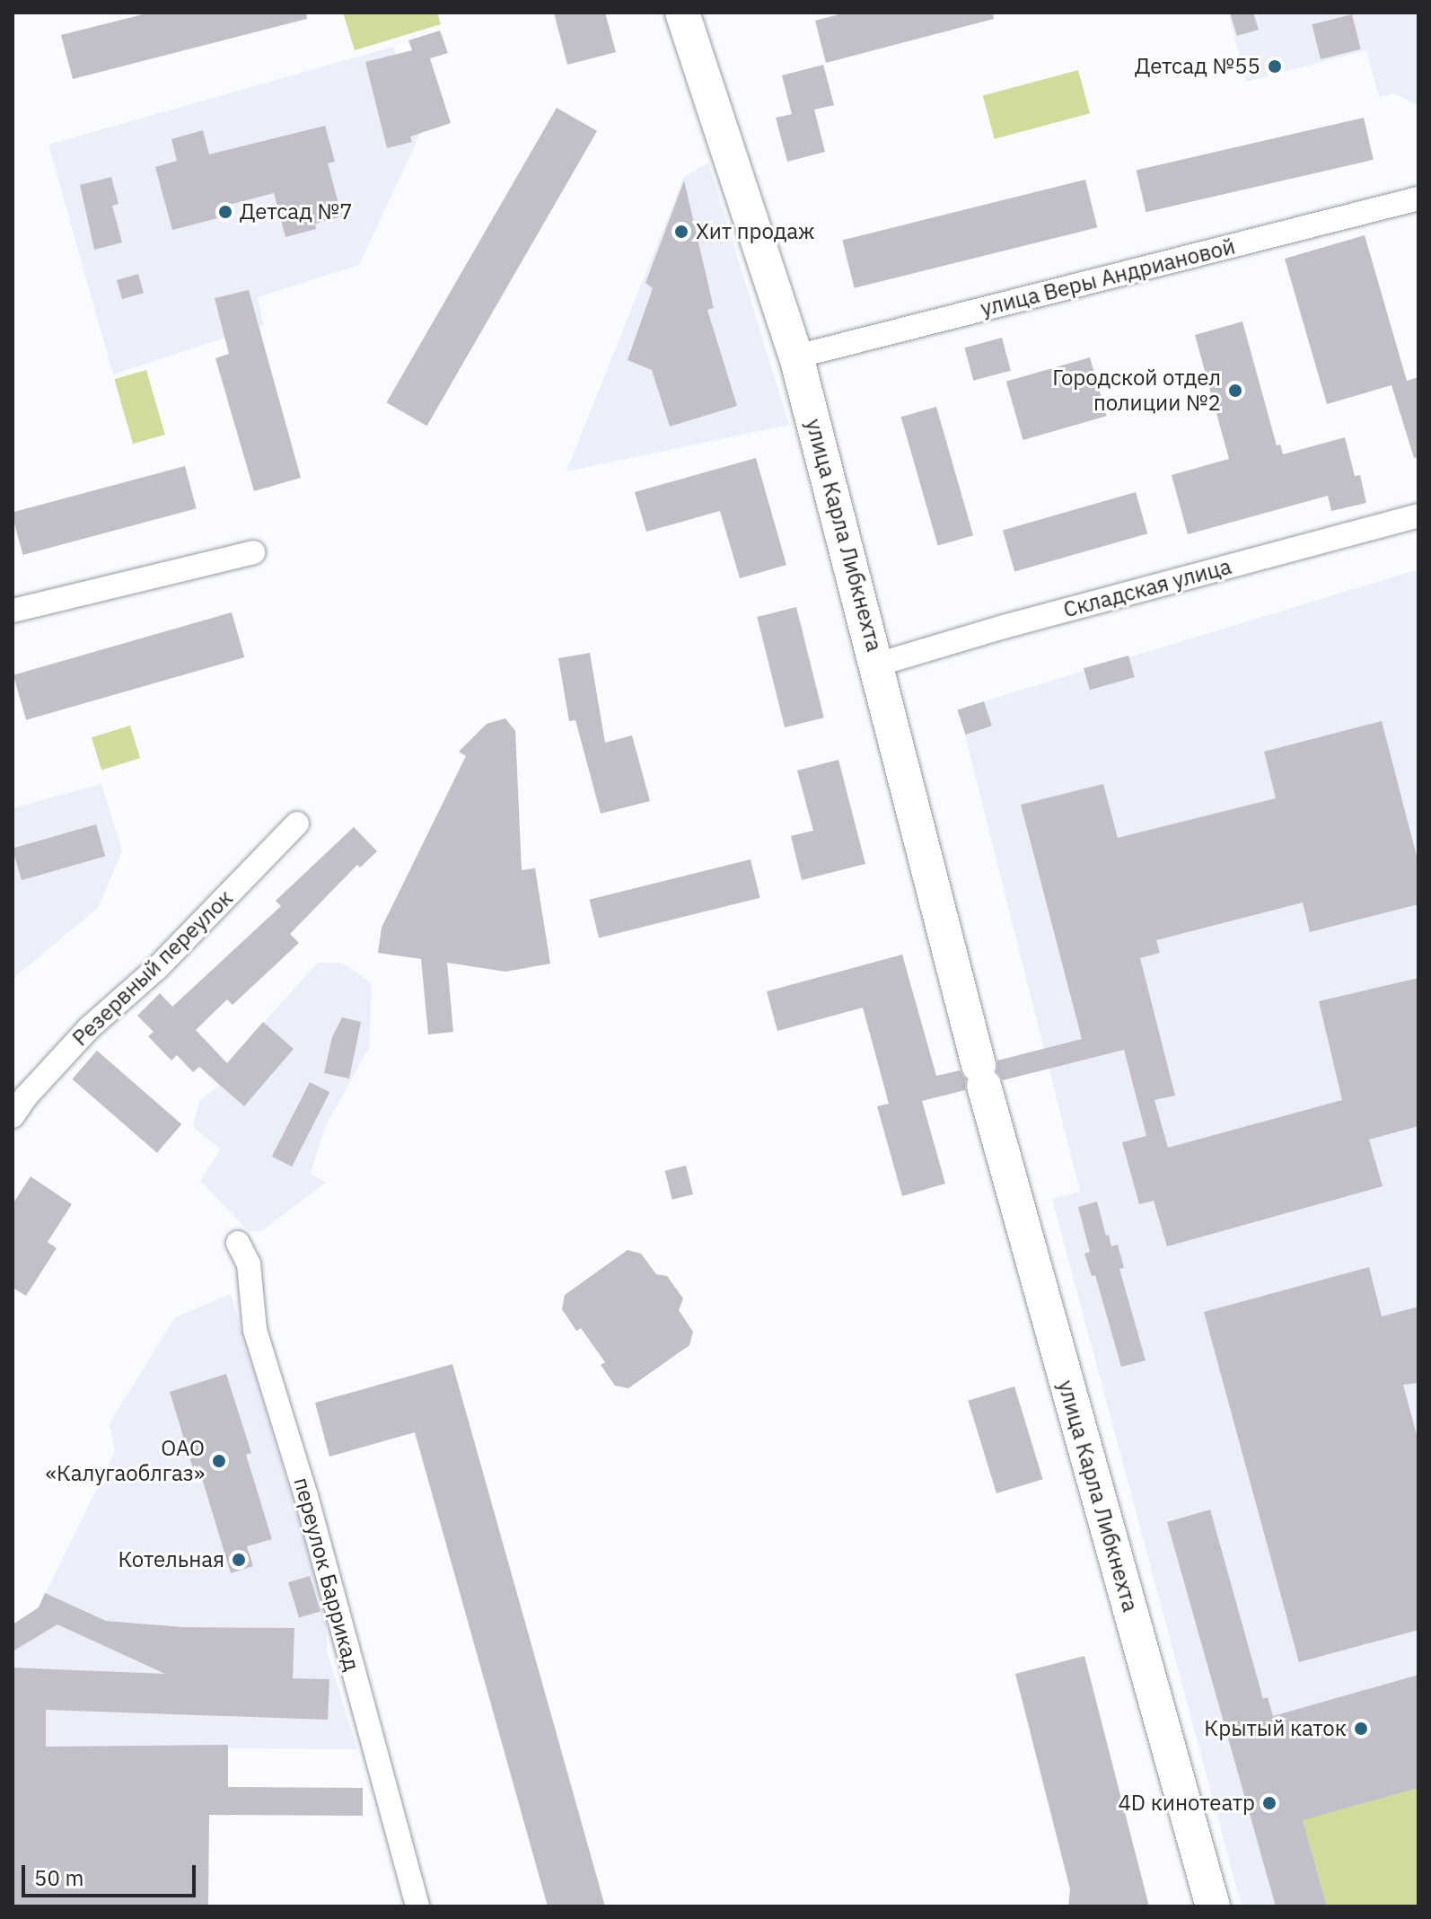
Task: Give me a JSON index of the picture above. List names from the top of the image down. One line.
{"streets":{"main road":["улица Карла Либкнехта"],"street":["улица Веры Андриановой","Складская улица","Резервный переулок","переулок Баррикад"]},"crossings":[["улица Веры Андриановой","улица Карла Либкнехта"],["улица Карла Либкнехта","Складская улица"]],"places":["Детсад №55","Детсад №7","Хит продаж","Городской отдел полиции №2","ОАО «Калугаоблгаз»","Котельная","Крытый каток","4D кинотеатр"],"scale_bar":"50 m"}
